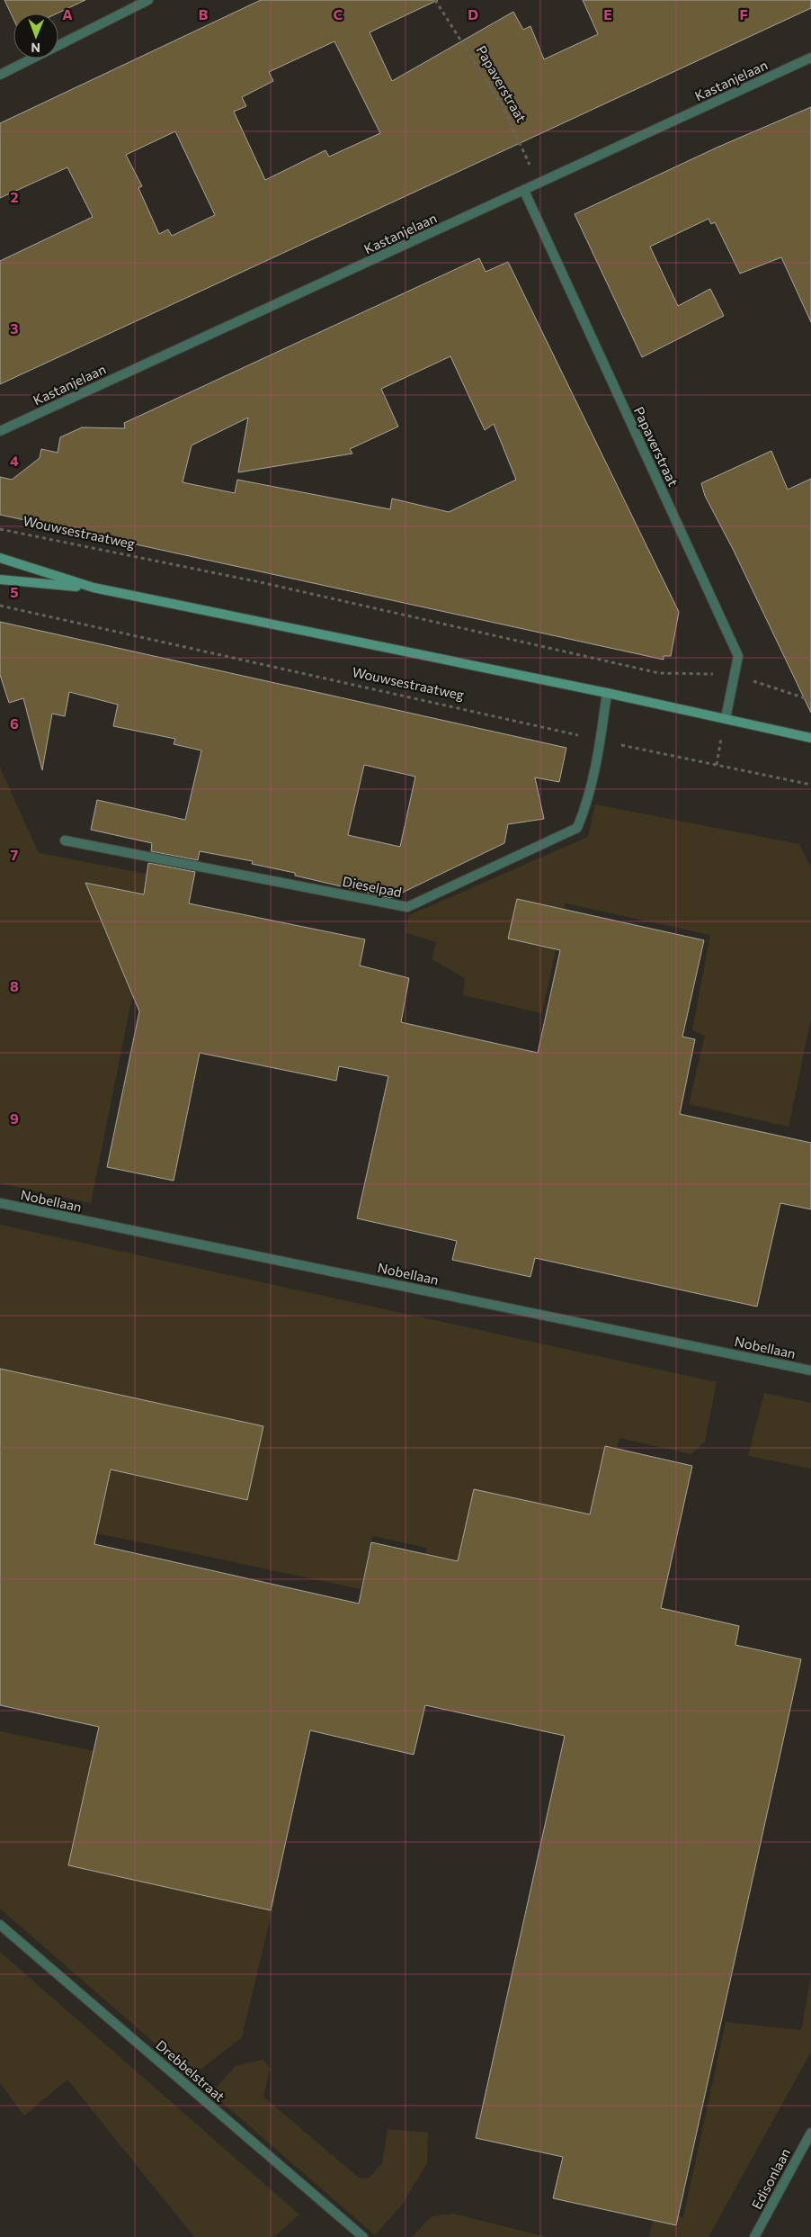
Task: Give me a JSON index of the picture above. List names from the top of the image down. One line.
{"streets":{"street":["Kastanjelaan","Papaverstraat","Dieselpad","Nobellaan","Drebbelstraat","Edisonlaan"],"path":["Wouwsestraatweg"]},"crossings":[["Kastanjelaan","Papaverstraat"],["Papaverstraat","Wouwsestraatweg"],["Wouwsestraatweg","Dieselpad"]],"north":"bottom","grid":{"columns":["A","B","C","D","E","F"],"rows":["2","3","4","5","6","7","8","9"]}}
